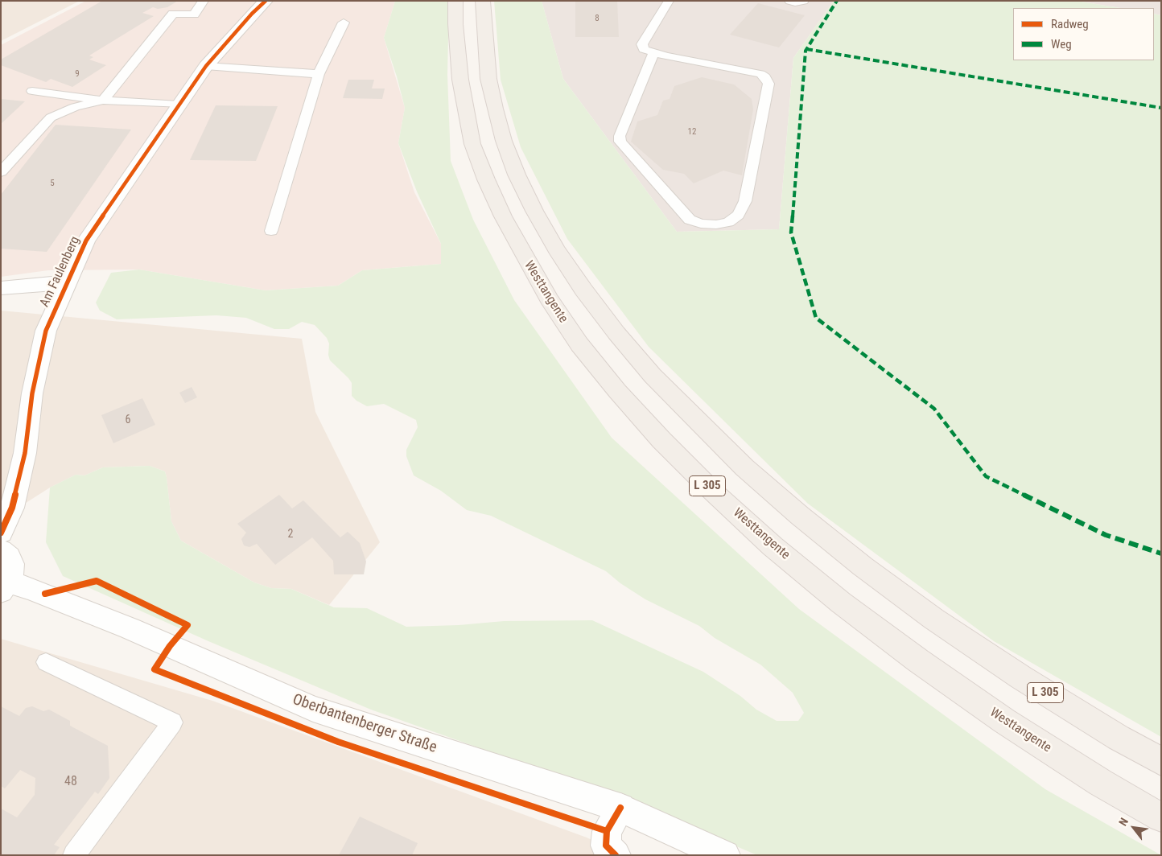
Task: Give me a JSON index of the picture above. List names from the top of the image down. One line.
{"streets":{"main road":["Westtangente","L 305"],"street":["Am Faulenberg","Oberbantenberger Straße"]},"house_numbers":["8","9","12","5","6","2","48"],"legend":["Radweg","Weg"],"north":"top left"}
